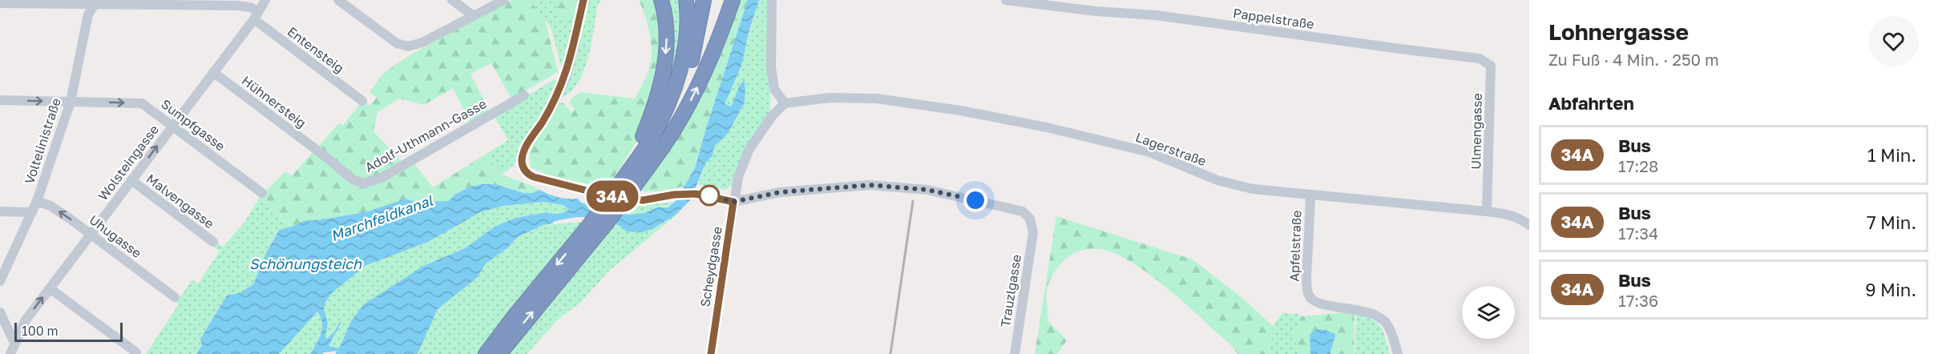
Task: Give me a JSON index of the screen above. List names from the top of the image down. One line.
{"streets":{"street":["Pappelstraße","Entensteig","Hühnersteig","Sumpfgasse","Ulmengasse","Adolf-Uthmann-Gasse","Voltelinistraße","Lagerstraße","Wolsteingasse","Malvengasse","Uhugasse","Apfelstraße","Scheydgasse","Trauzlgasse"]},"crossings":[["Pappelstraße","Ulmengasse"],["Entensteig","Wolsteingasse"],["Hühnersteig","Adolf-Uthmann-Gasse"],["Hühnersteig","Wolsteingasse"],["Sumpfgasse","Voltelinistraße"],["Sumpfgasse","Wolsteingasse"],["Ulmengasse","Lagerstraße"],["Voltelinistraße","Uhugasse"],["Lagerstraße","Apfelstraße"],["Lagerstraße","Scheydgasse"],["Wolsteingasse","Malvengasse"],["Wolsteingasse","Uhugasse"],["Scheydgasse","Trauzlgasse"]],"one_way":["Sumpfgasse","Uhugasse"],"water":["Marchfeldkanal","Schönungsteich"],"lines":["bus line 34A"],"scale_bar":"100 m","page":{"on_map":"34A","heading":[["Lohnergasse","Zu Fuß · 4 Min. · 250 m"],"Abfahrten"],"list":[{"mark":"34A","name":"Bus","note":"17:28","value":"1 Min."},{"mark":"34A","name":"Bus","note":"17:34","value":"7 Min."},{"mark":"34A","name":"Bus","note":"17:36","value":"9 Min."}],"scale":"100 m"}}
